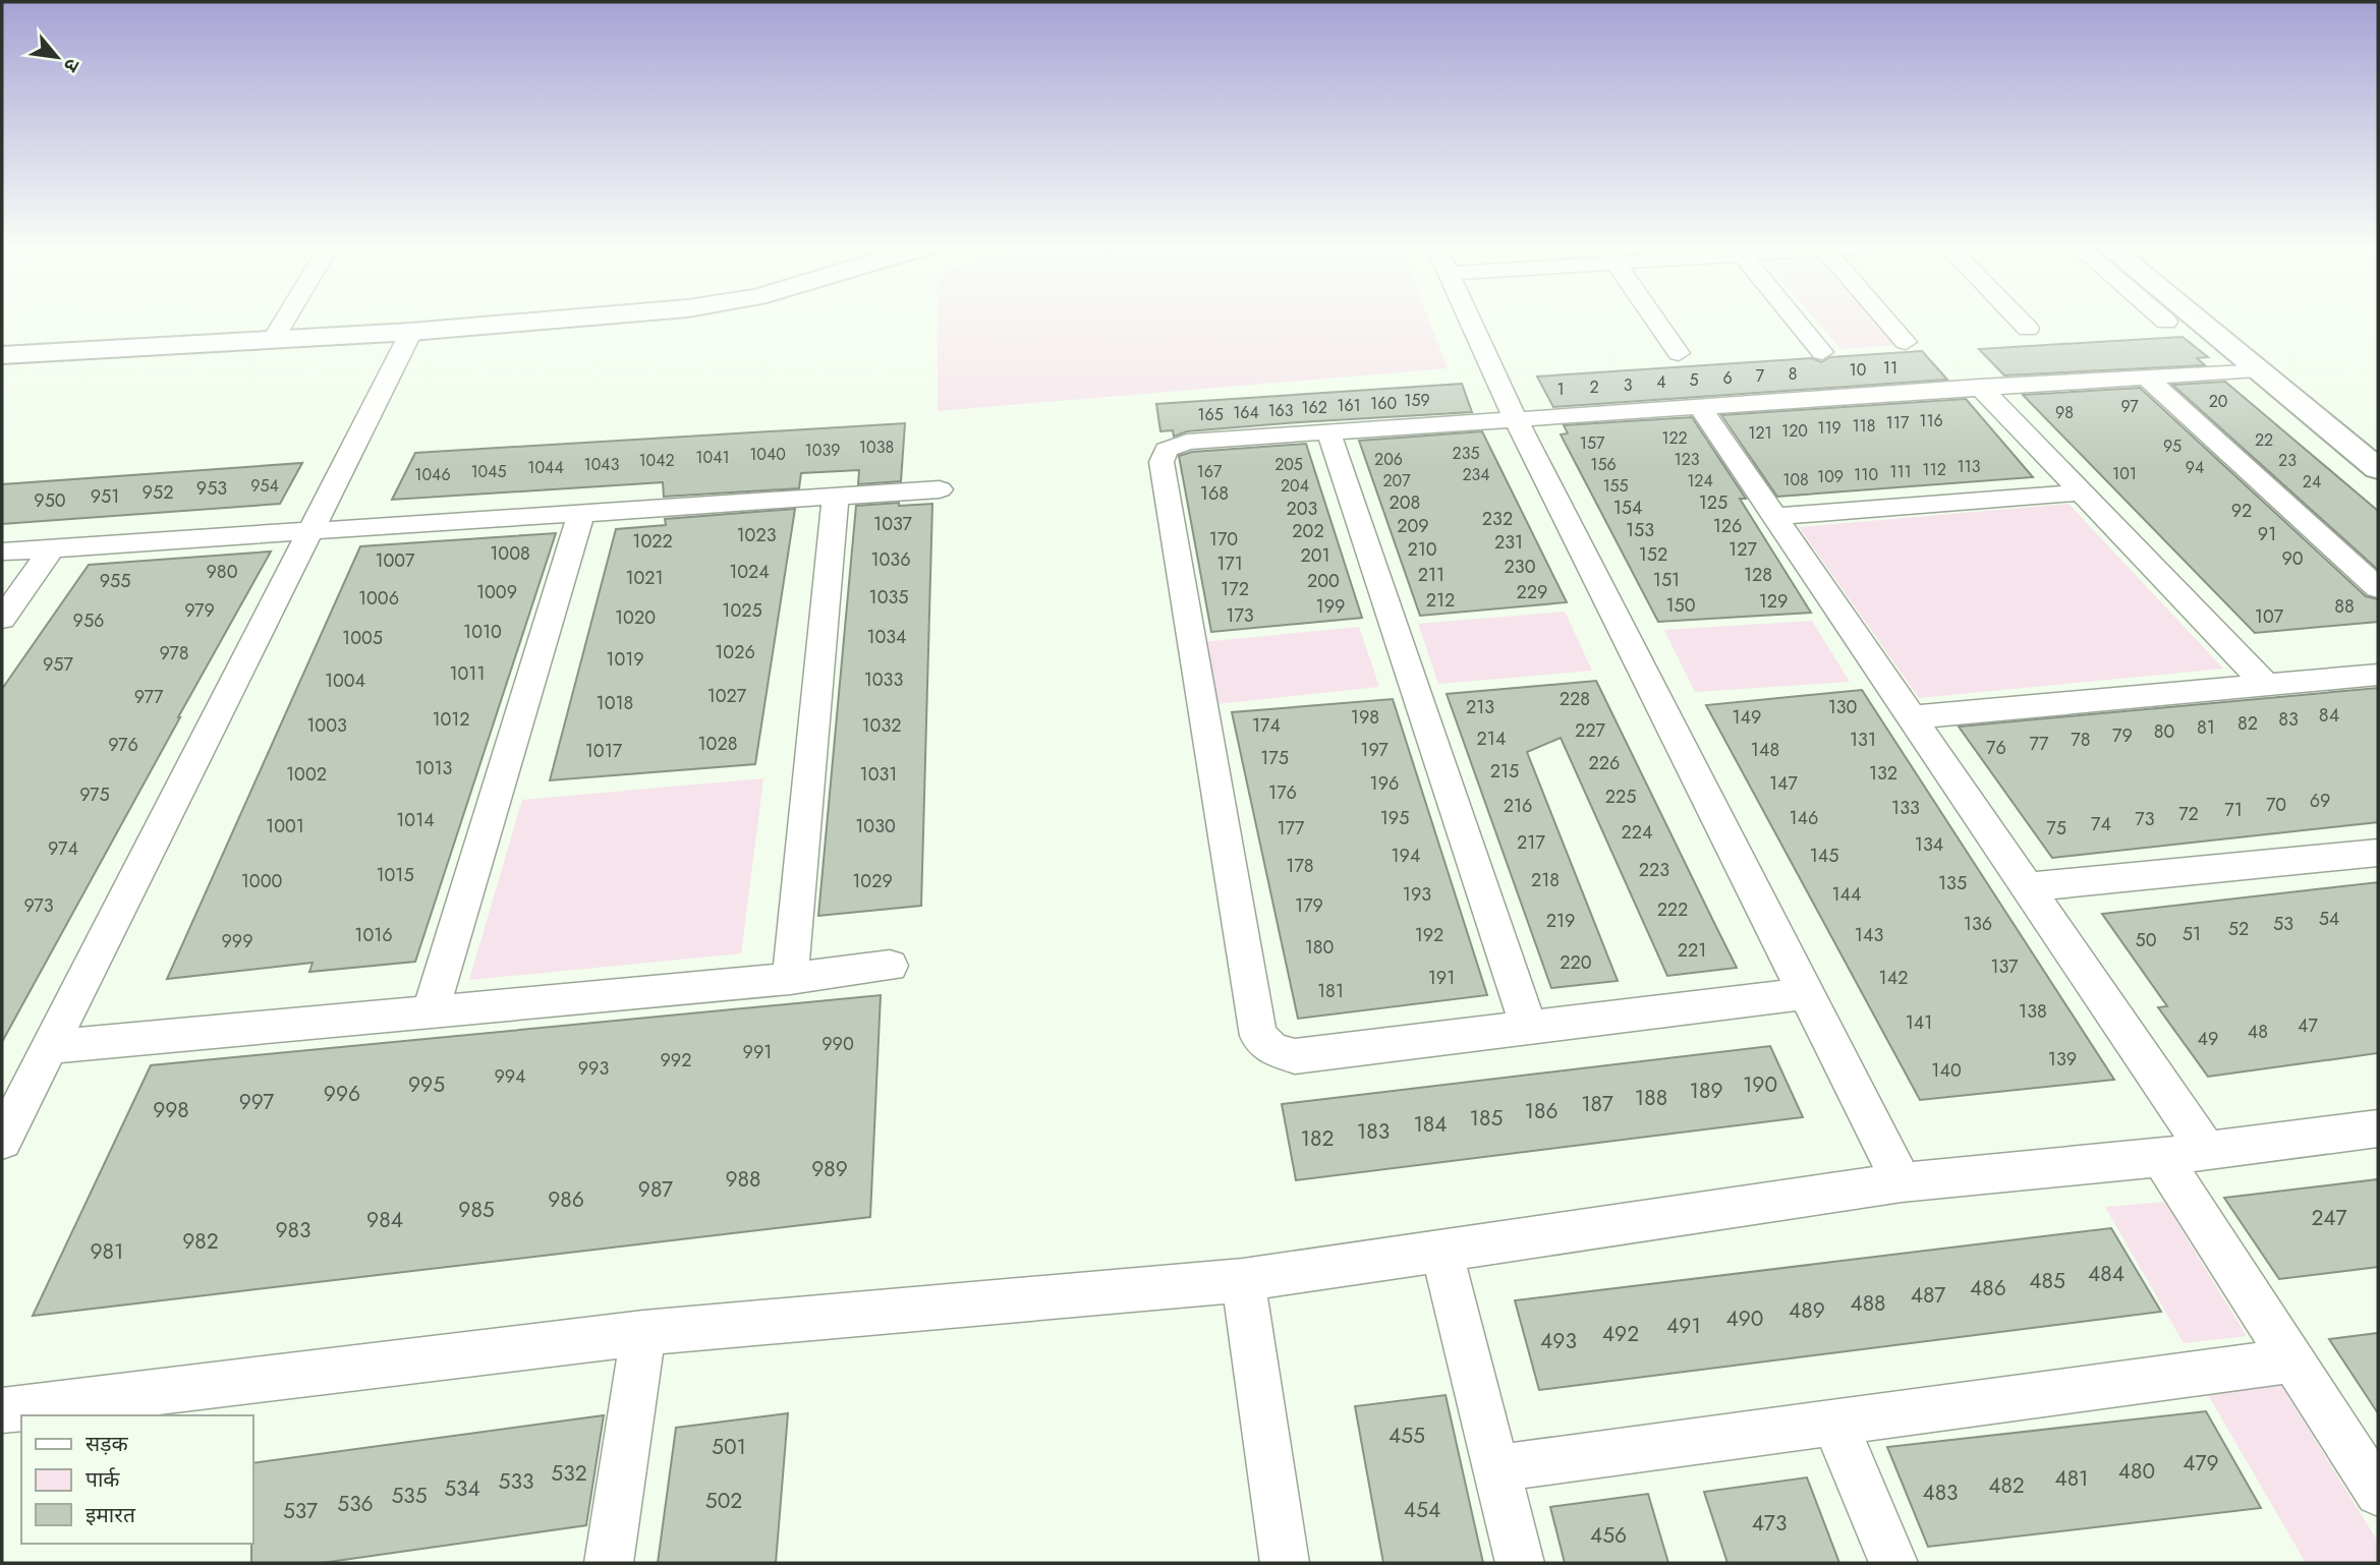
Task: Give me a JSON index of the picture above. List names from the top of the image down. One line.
{"house_numbers":["11","10","8","7","6","5","4","3","2","1","159","20","160","161","97","162","163","164","98","165","116","117","118","119","120","121","122","22","157","95","1038","1039","235","1040","1041","206","123","1042","23","1043","205","156","113","1044","94","112","1045","167","111","101","1046","234","110","109","108","207","124","24","954","204","155","953","952","168","951","950","208","125","154","203","92","232","1037","209","126","153","202","91","1023","170","1022","231","210","127","1008","152","201","90","1036","1007","171","230","980","1024","211","128","1021","151","955","200","172","1009","229","1035","1006","212","129","150","199","88","979","1025","173","107","1020","956","1010","1034","1005","1026","978","1019","957","1011","1033","1004","1027","977","228","1018","213","130","84","198","149","1012","83","82","1003","1032","174","81","227","80","79","214","131","78","1028","77","976","76","197","148","1017","175","226","1013","215","132","1002","1031","196","147","176","975","225","69","70","216","133","71","72","195","146","73","1014","74","1001","1030","177","75","224","217","134","974","194","145","178","223","1015","218","1000","1029","135","193","144","973","179","222","54","219","136","53","52","51","1016","192","143","50","999","180","221","220","137","191","142","181","138","141","47","48","49","990","991","139","992","993","140","994","995","190","189","996","188","997","187","998","186","185","184","183","182","989","988","987","986","985","247","984","983","982","981","484","485","486","487","488","489","490","491","492","493","455","501","479","480","532","481","533","482","534","483","535","502","536","454","537","473","456"],"legend":["सड़क","पार्क","इमारत"],"north":"bottom right"}
